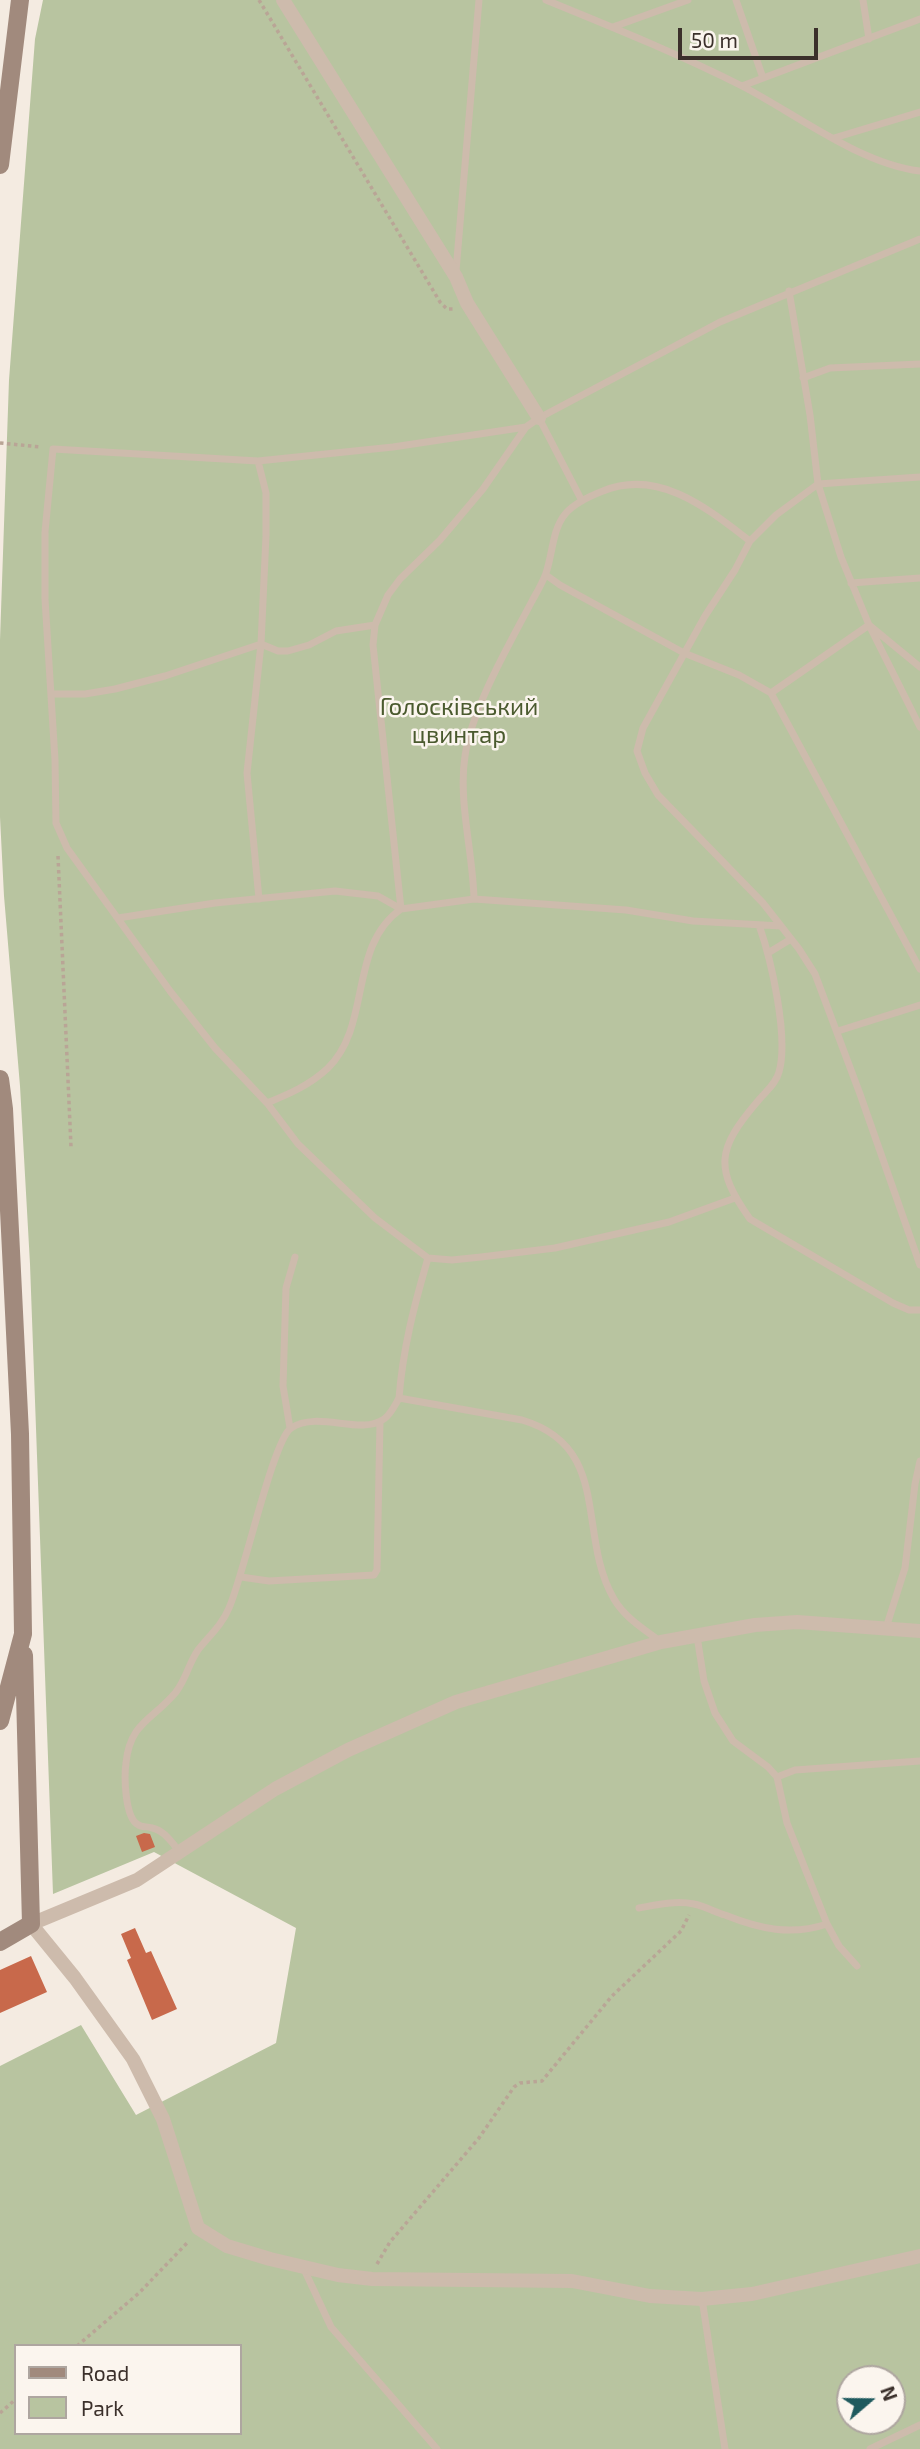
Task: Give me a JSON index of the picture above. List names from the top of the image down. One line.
{"parks":["Голосківський цвинтар"],"legend":["Road","Park"],"scale_bar":"50 m","north":"right"}
